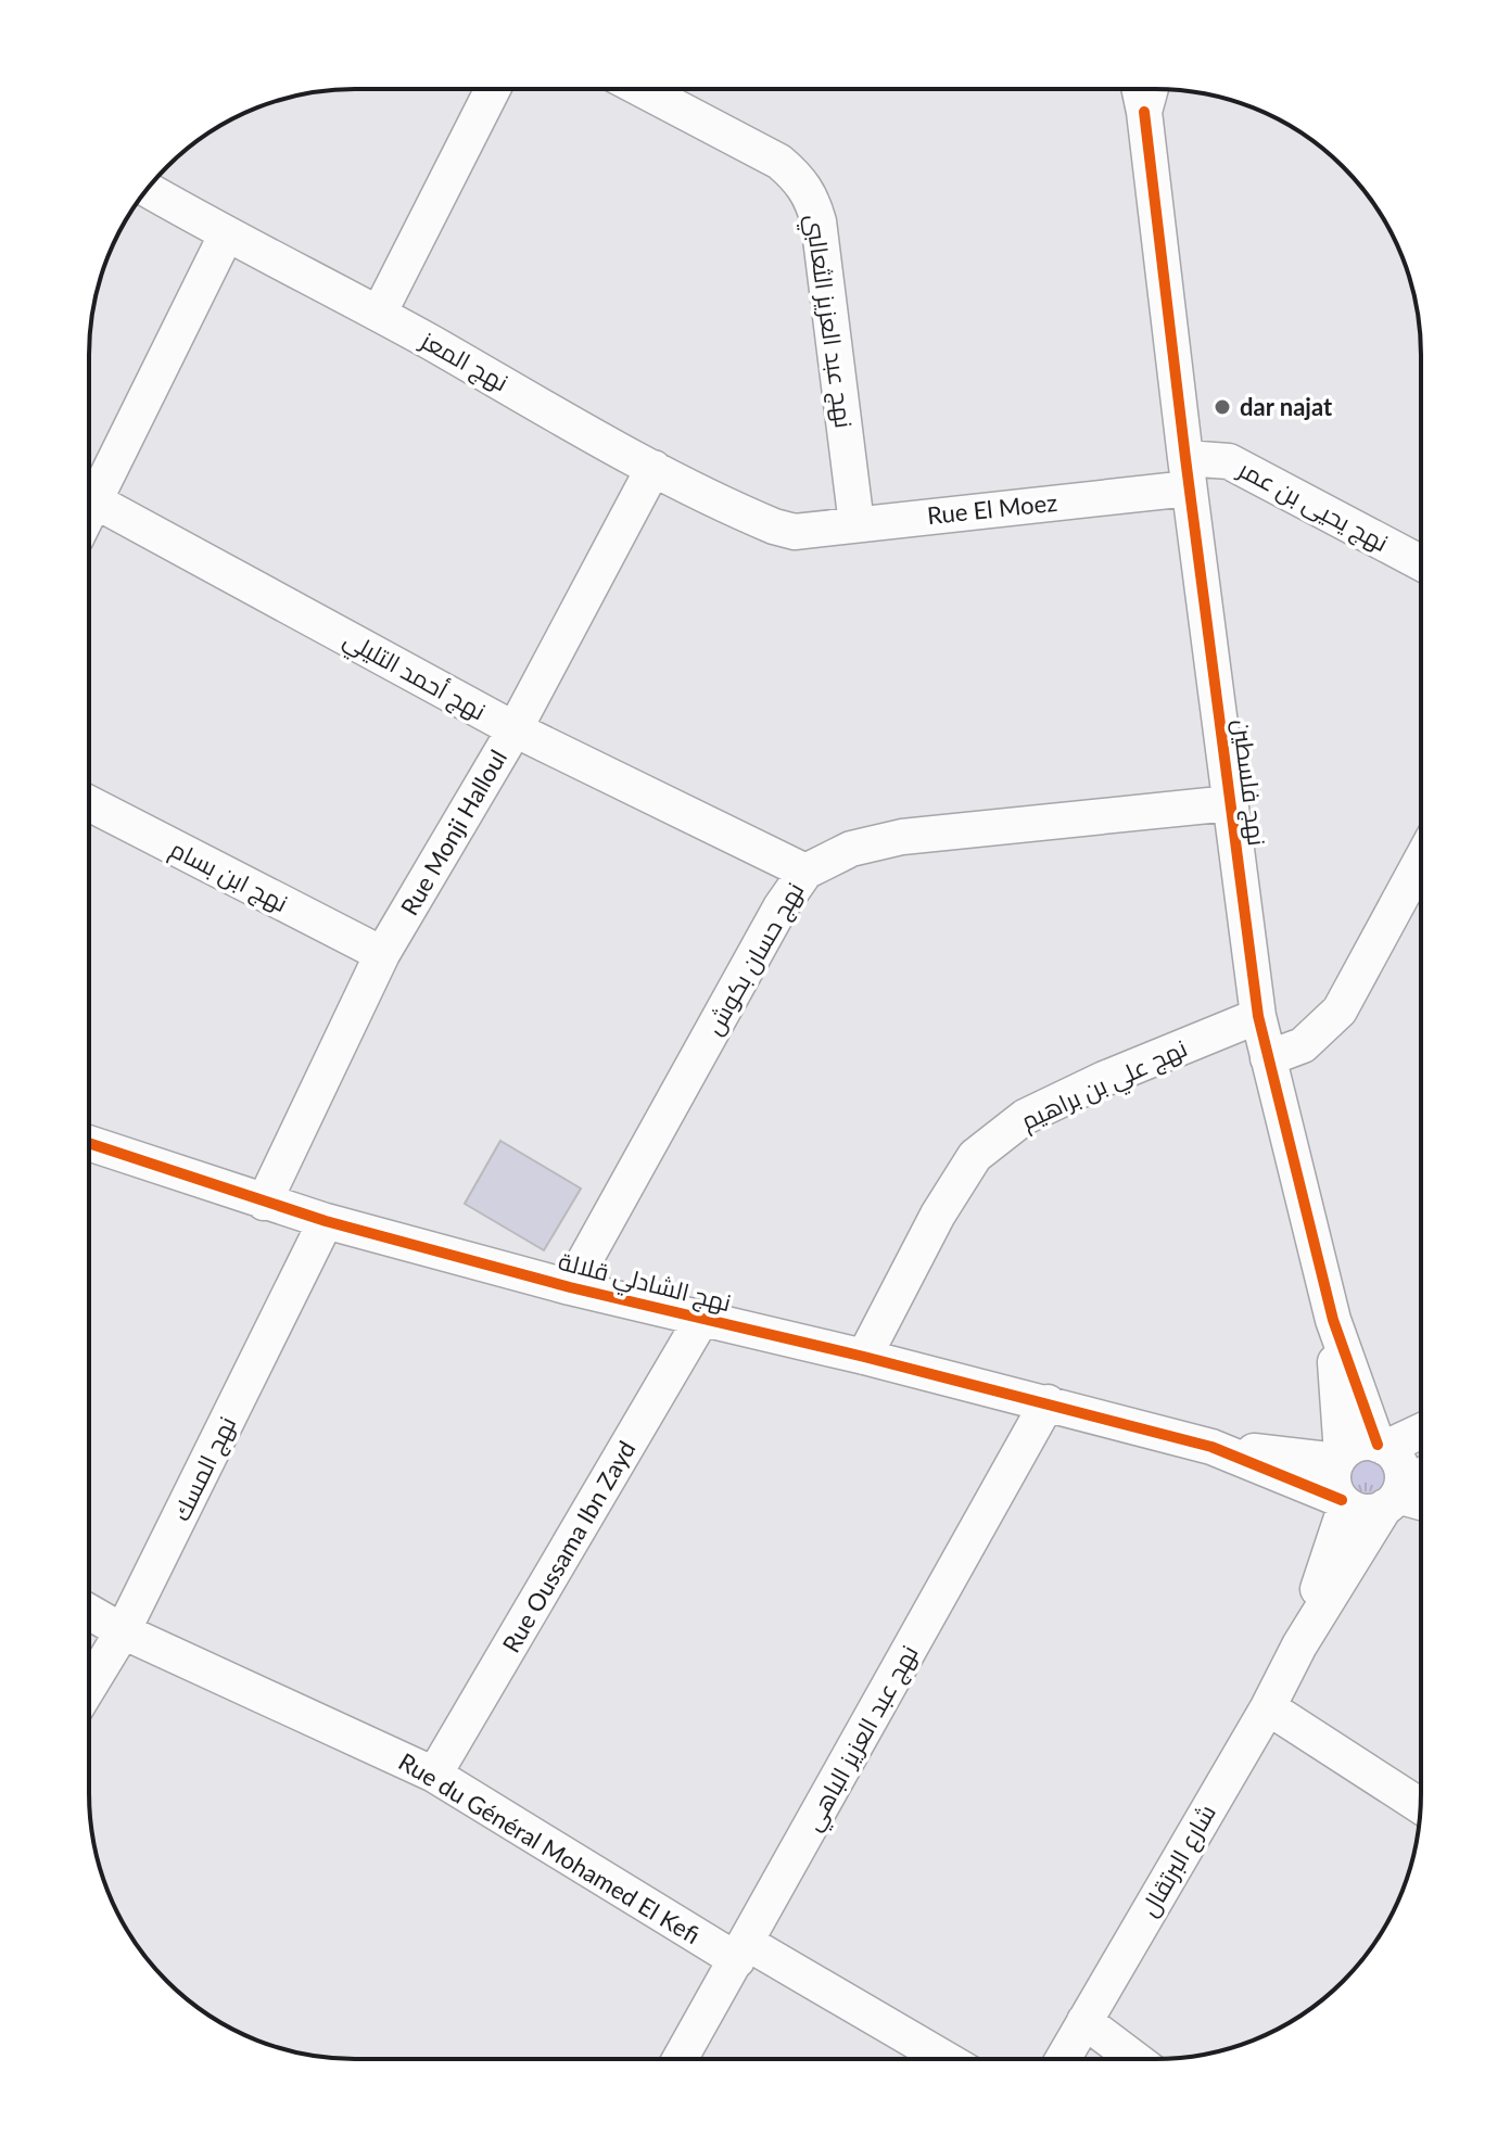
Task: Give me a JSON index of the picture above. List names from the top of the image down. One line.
{"streets":{"street":["نهج عبد العزيز الثعالبي","نهج المعز","نهج يحيى بن عمر","Rue El Moez","نهج أحمد التليلي","نهج فلسطين","Rue Monji Halloul","نهج ابن بسام","نهج حسان بكوش","نهج علي بن براهيم","نهج الشادلي قلالة","نهج المسك","Rue Oussama Ibn Zayd","نهج عبد العزيز الباهي","Rue du Général Mohamed El Kefi","شارع البرتقال"]},"crossings":[["نهج عبد العزيز الثعالبي","Rue El Moez"],["نهج المعز","Rue El Moez"],["نهج المعز","Rue Monji Halloul"],["نهج يحيى بن عمر","Rue El Moez"],["نهج يحيى بن عمر","نهج فلسطين"],["Rue El Moez","نهج فلسطين"],["نهج أحمد التليلي","Rue Monji Halloul"],["نهج أحمد التليلي","نهج حسان بكوش"],["نهج فلسطين","نهج حسان بكوش"],["نهج فلسطين","نهج علي بن براهيم"],["نهج فلسطين","شارع البرتقال"],["Rue Monji Halloul","نهج ابن بسام"],["Rue Monji Halloul","نهج الشادلي قلالة"],["نهج حسان بكوش","نهج الشادلي قلالة"],["نهج علي بن براهيم","نهج الشادلي قلالة"],["نهج الشادلي قلالة","نهج المسك"],["نهج الشادلي قلالة","Rue Oussama Ibn Zayd"],["نهج الشادلي قلالة","نهج عبد العزيز الباهي"],["نهج المسك","Rue du Général Mohamed El Kefi"],["Rue Oussama Ibn Zayd","Rue du Général Mohamed El Kefi"],["نهج عبد العزيز الباهي","Rue du Général Mohamed El Kefi"]],"places":["dar najat"]}
